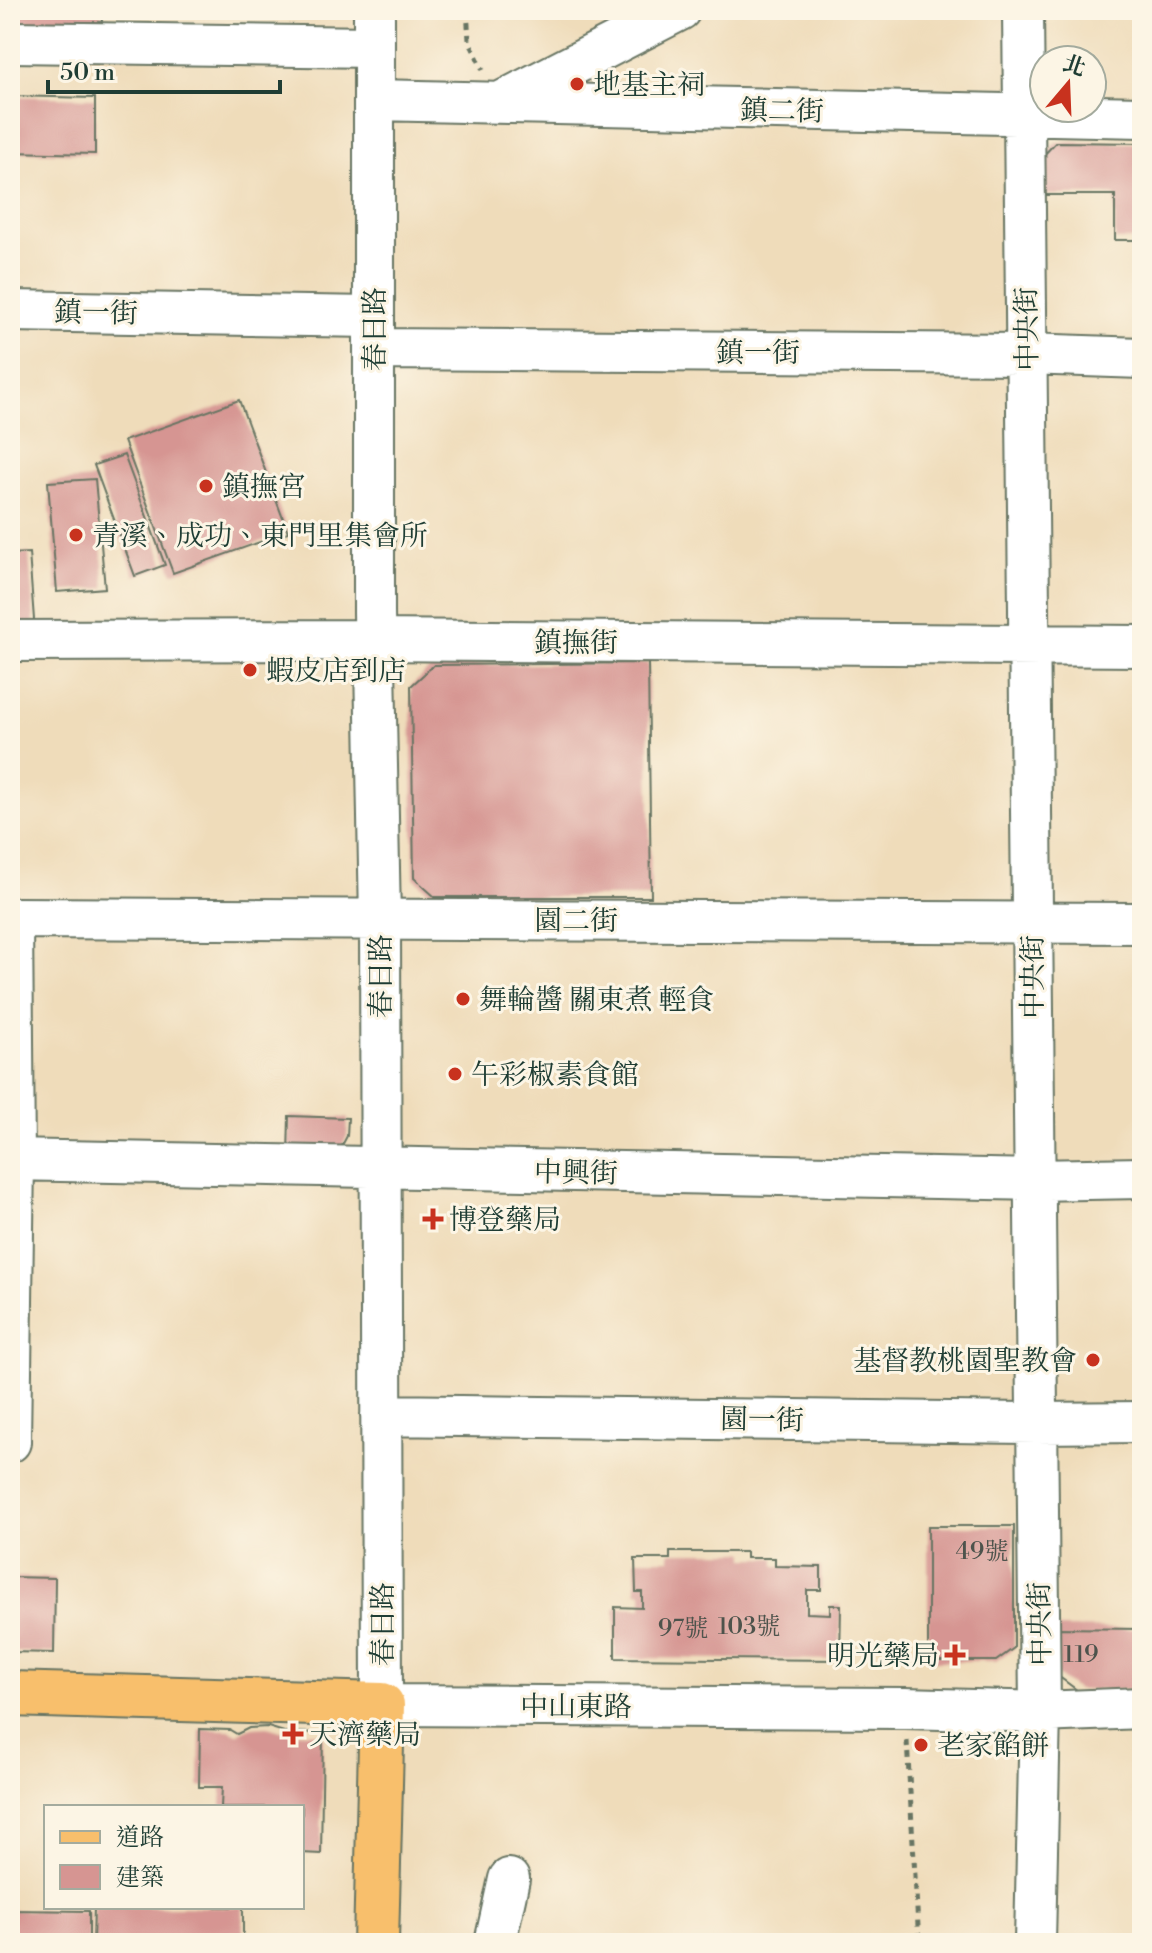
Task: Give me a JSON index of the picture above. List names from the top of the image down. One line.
{"streets":{"main road":["春日路","中山東路"],"street":["鎮二街","鎮一街","中央街","鎮撫街","園二街","中興街","園一街"]},"crossings":[["鎮二街","春日路"],["鎮二街","中央街"],["鎮一街","春日路"],["鎮一街","中央街"],["春日路","鎮撫街"],["春日路","園二街"],["春日路","中興街"],["春日路","園一街"],["春日路","中山東路"],["中央街","鎮撫街"],["中央街","園二街"],["中央街","中興街"],["中央街","園一街"],["中央街","中山東路"]],"places":{"other":["地基主祠","鎮撫宮","青溪、成功、東門里集會所","蝦皮店到店","舞輪醬 關東煮 輕食","午彩椒素食館","基督教桃園聖教會","老家餡餅"],"health":["博登藥局","明光藥局","天濟藥局"]},"house_numbers":["49號","103號","97號","119"],"legend":["道路","建築"],"scale_bar":"50 m","north":"top"}
